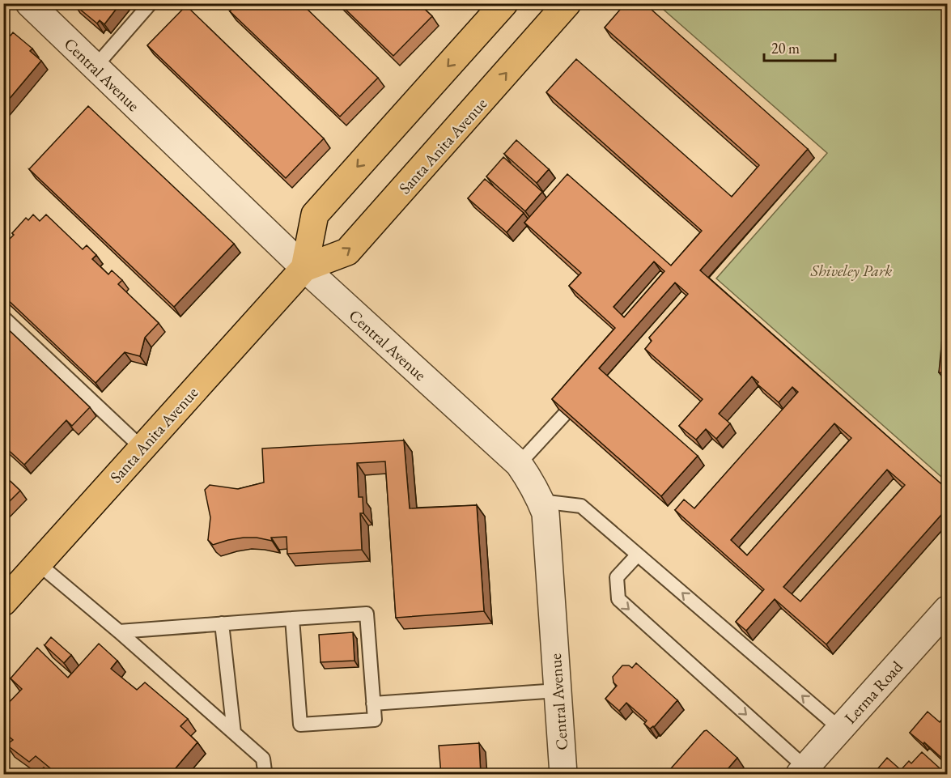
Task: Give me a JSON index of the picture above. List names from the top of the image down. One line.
{"streets":{"main road":["Santa Anita Avenue"],"street":["Central Avenue","Lerma Road"]},"crossings":[["Central Avenue","Santa Anita Avenue"]],"parks":["Shiveley Park"],"scale_bar":"20 m"}
